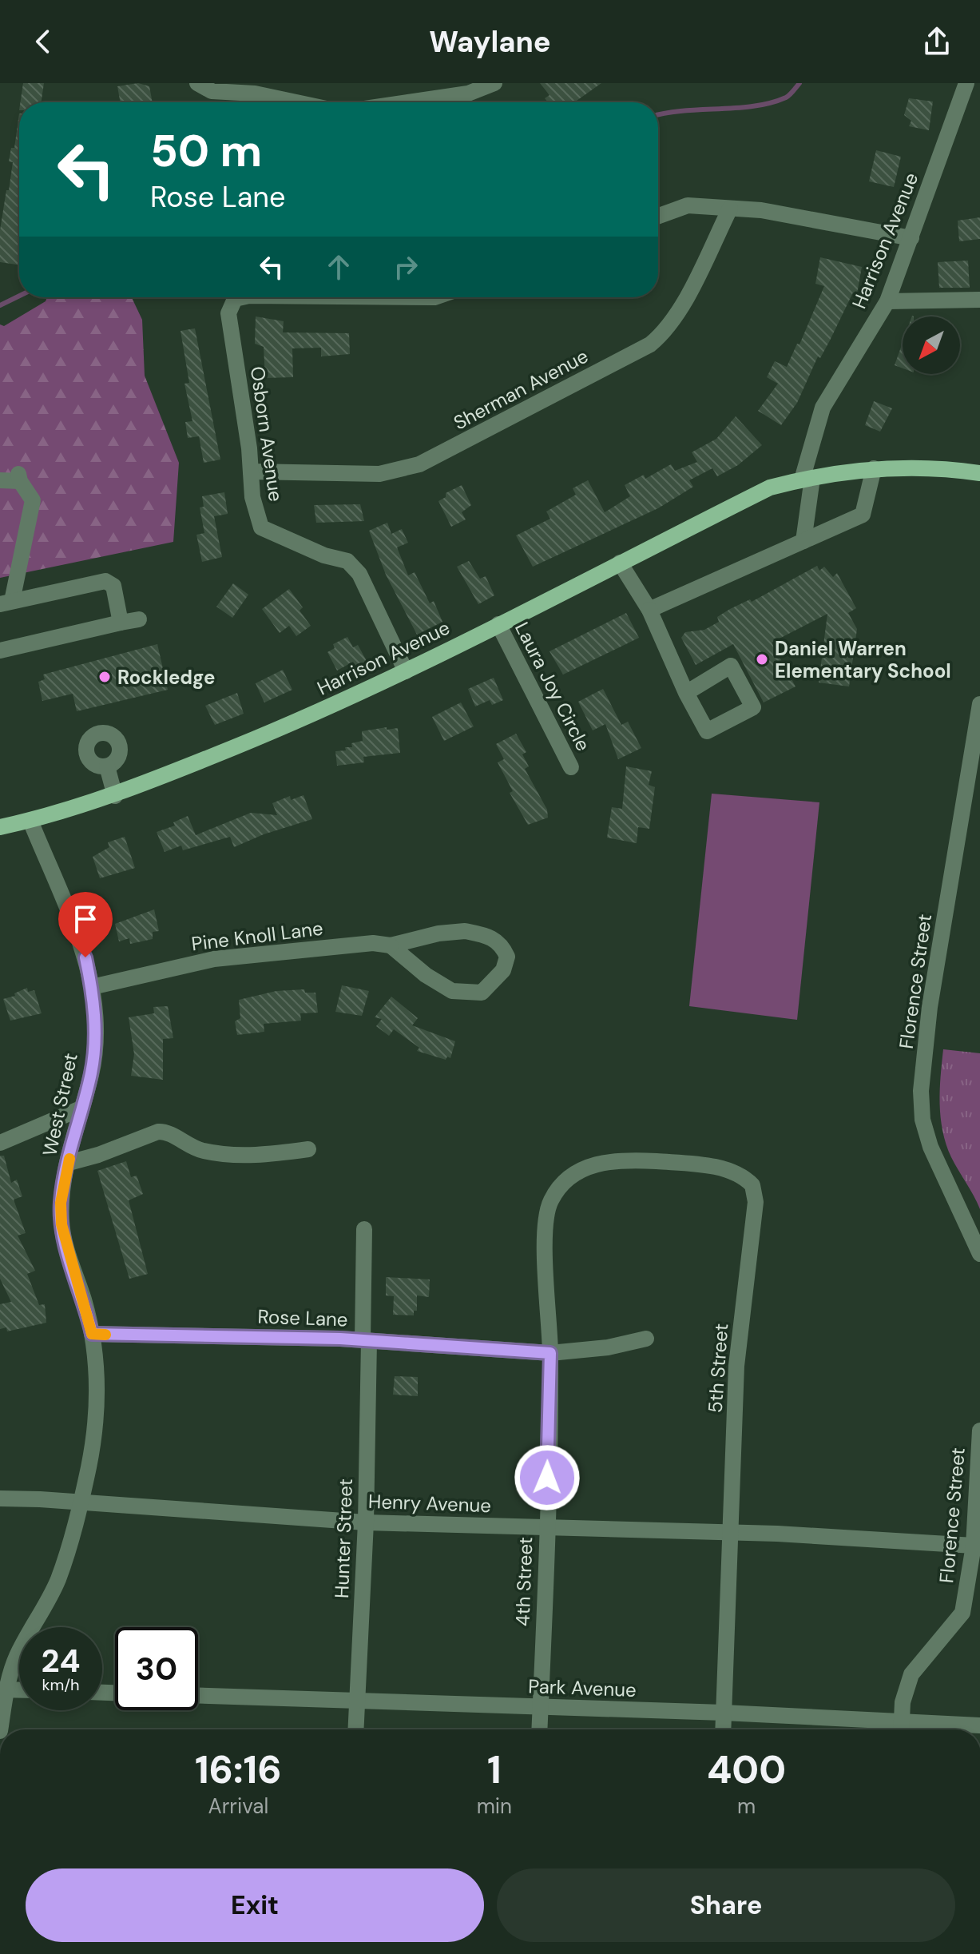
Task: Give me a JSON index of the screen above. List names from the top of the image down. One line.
{"streets":{"main road":["Harrison Avenue"],"street":["Sherman Avenue","Osborn Avenue","Laura Joy Circle","Pine Knoll Lane","Florence Street","West Street","Rose Lane","5th Street","Henry Avenue","Hunter Street","4th Street","Park Avenue"]},"crossings":[["Harrison Avenue","Osborn Avenue"],["Harrison Avenue","Laura Joy Circle"],["Harrison Avenue","West Street"],["Sherman Avenue","Osborn Avenue"],["Pine Knoll Lane","West Street"],["Florence Street","Henry Avenue"],["West Street","Rose Lane"],["West Street","Henry Avenue"],["Rose Lane","Hunter Street"],["Rose Lane","4th Street"],["5th Street","Henry Avenue"],["5th Street","4th Street"],["5th Street","Park Avenue"],["Henry Avenue","Hunter Street"],["Henry Avenue","4th Street"],["Hunter Street","Park Avenue"],["4th Street","Park Avenue"]],"places":["Daniel Warren Elementary School","Rockledge"],"north":"bottom left","page":{"header":"Waylane","turn":["50 m","Rose Lane"],"speed":"24 km/h","limit":"30","eta":["16:16","Arrival","1","min","400","m"],"buttons":["Exit","Share"]}}
